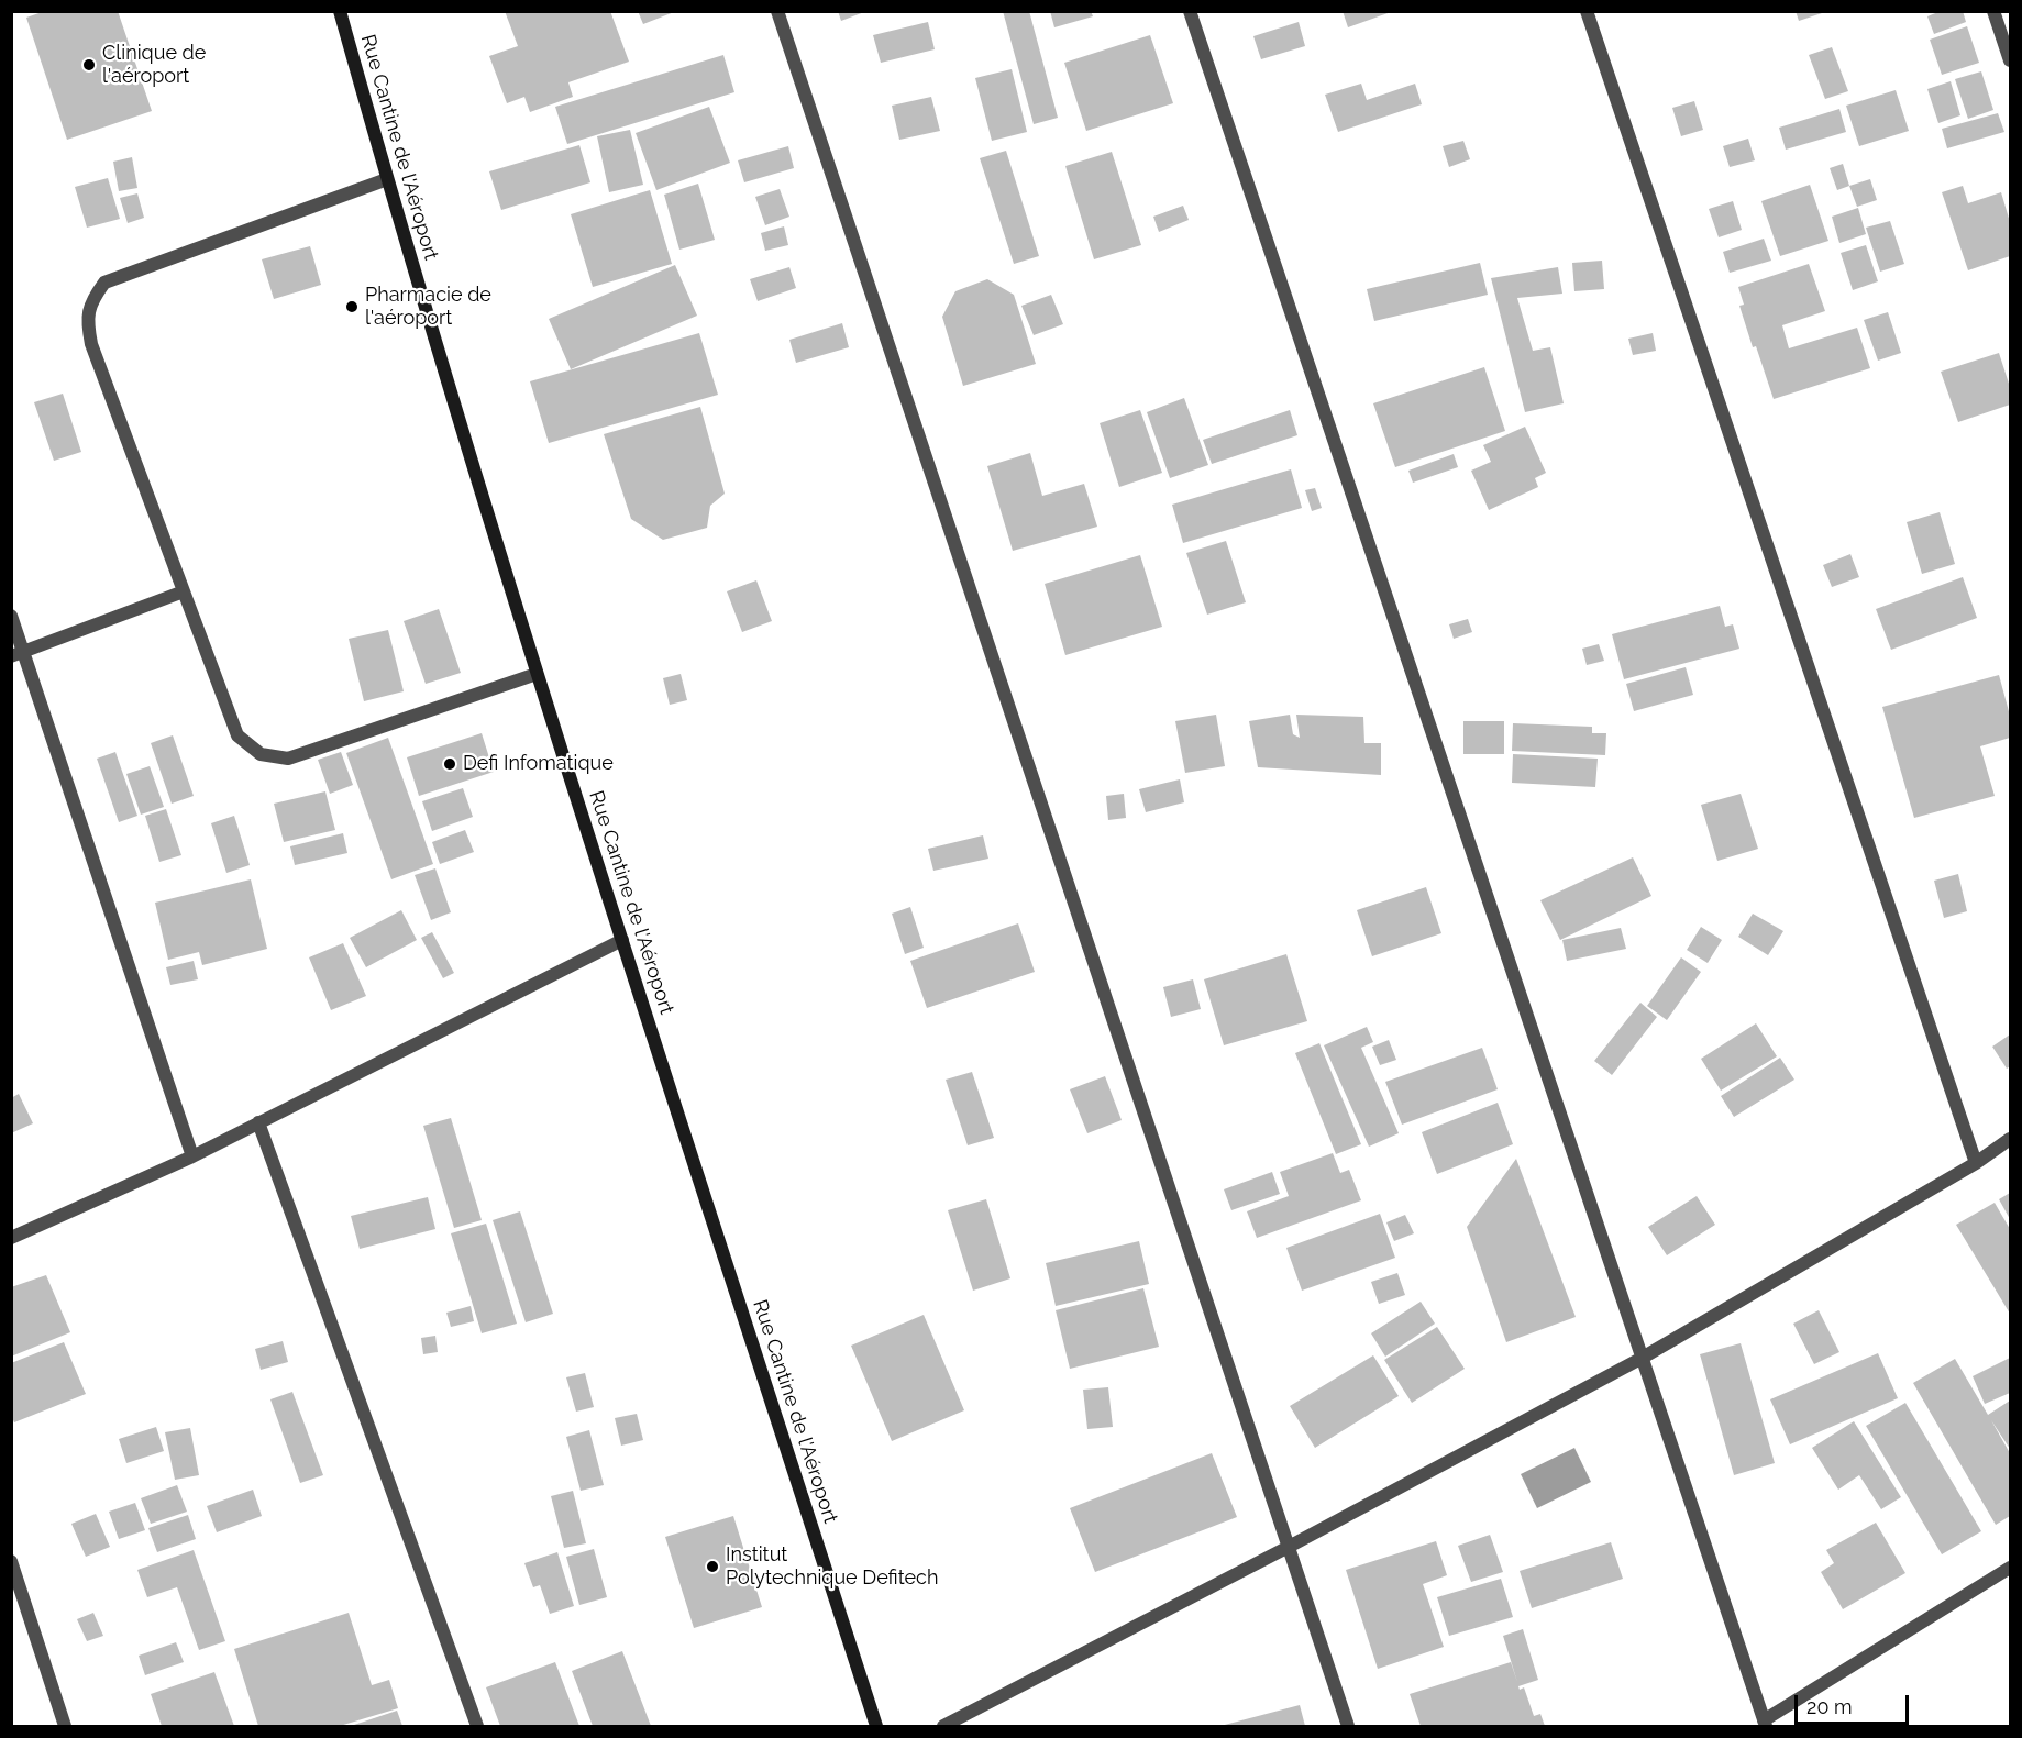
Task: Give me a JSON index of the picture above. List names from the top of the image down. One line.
{"streets":{"main road":["Rue Cantine de l'Aéroport"]},"places":["Clinique de l'aéroport","Pharmacie de l'aéroport","Defi Infomatique","Institut Polytechnique Defitech"],"scale_bar":"20 m"}
